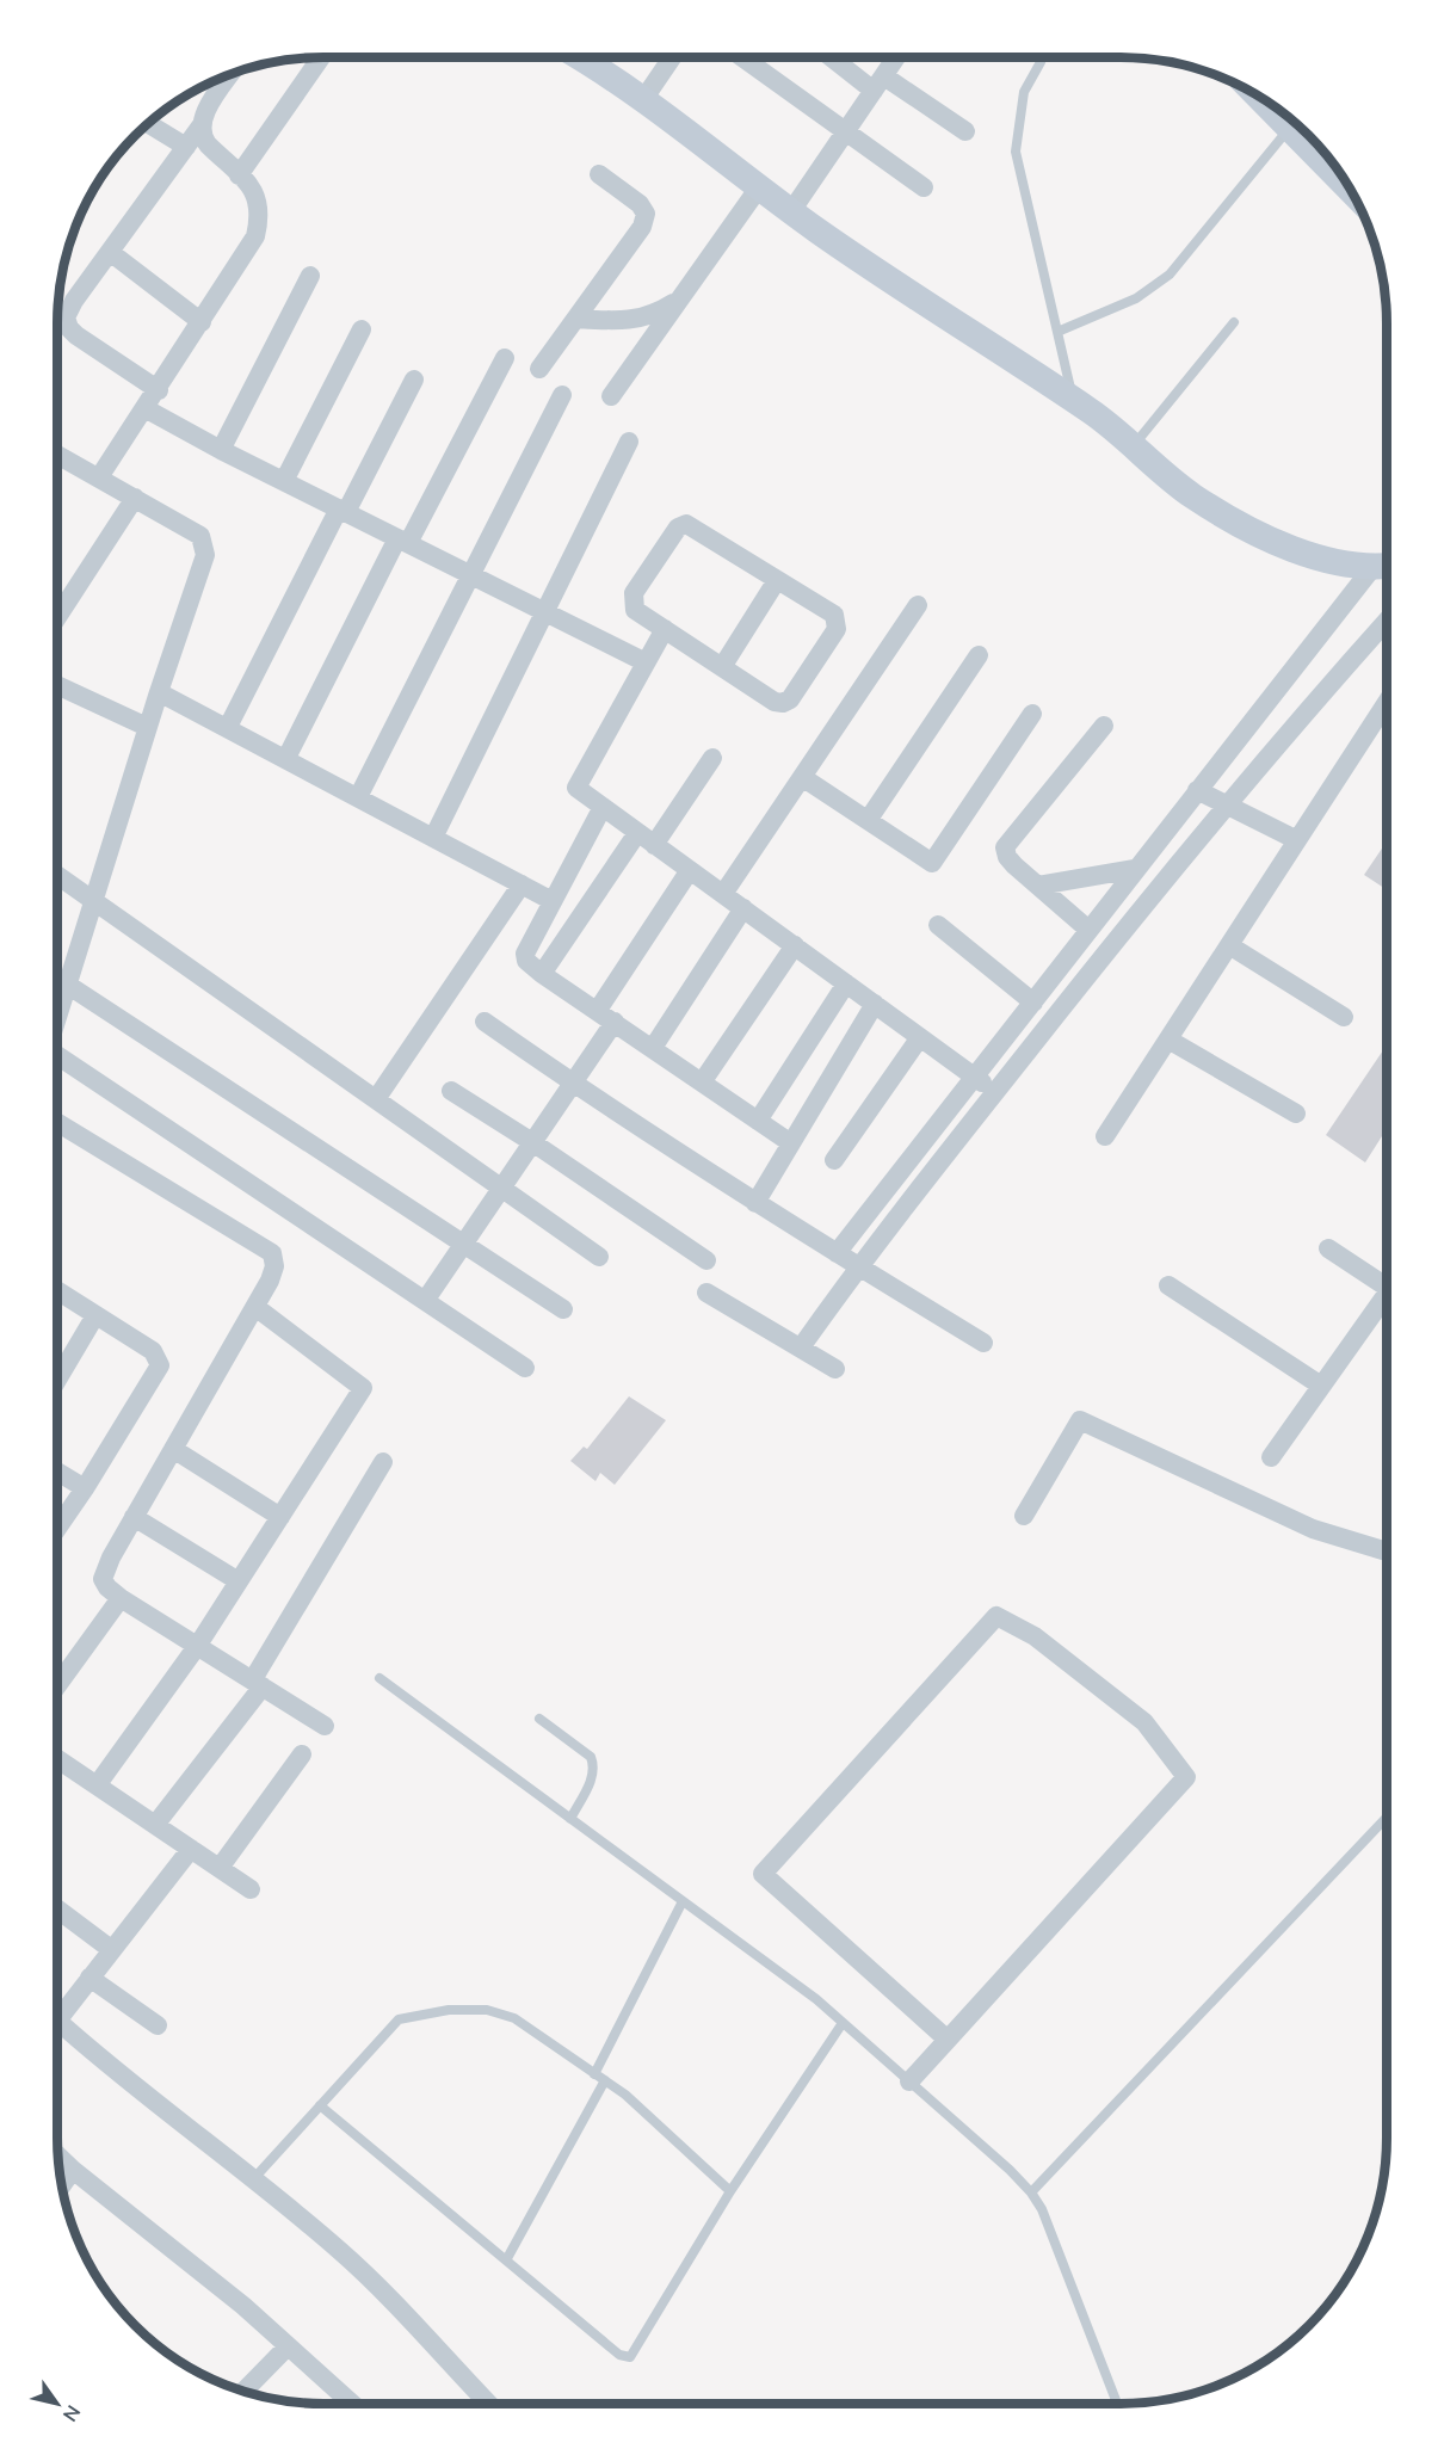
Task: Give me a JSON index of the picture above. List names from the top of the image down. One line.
{"north":"bottom right"}
